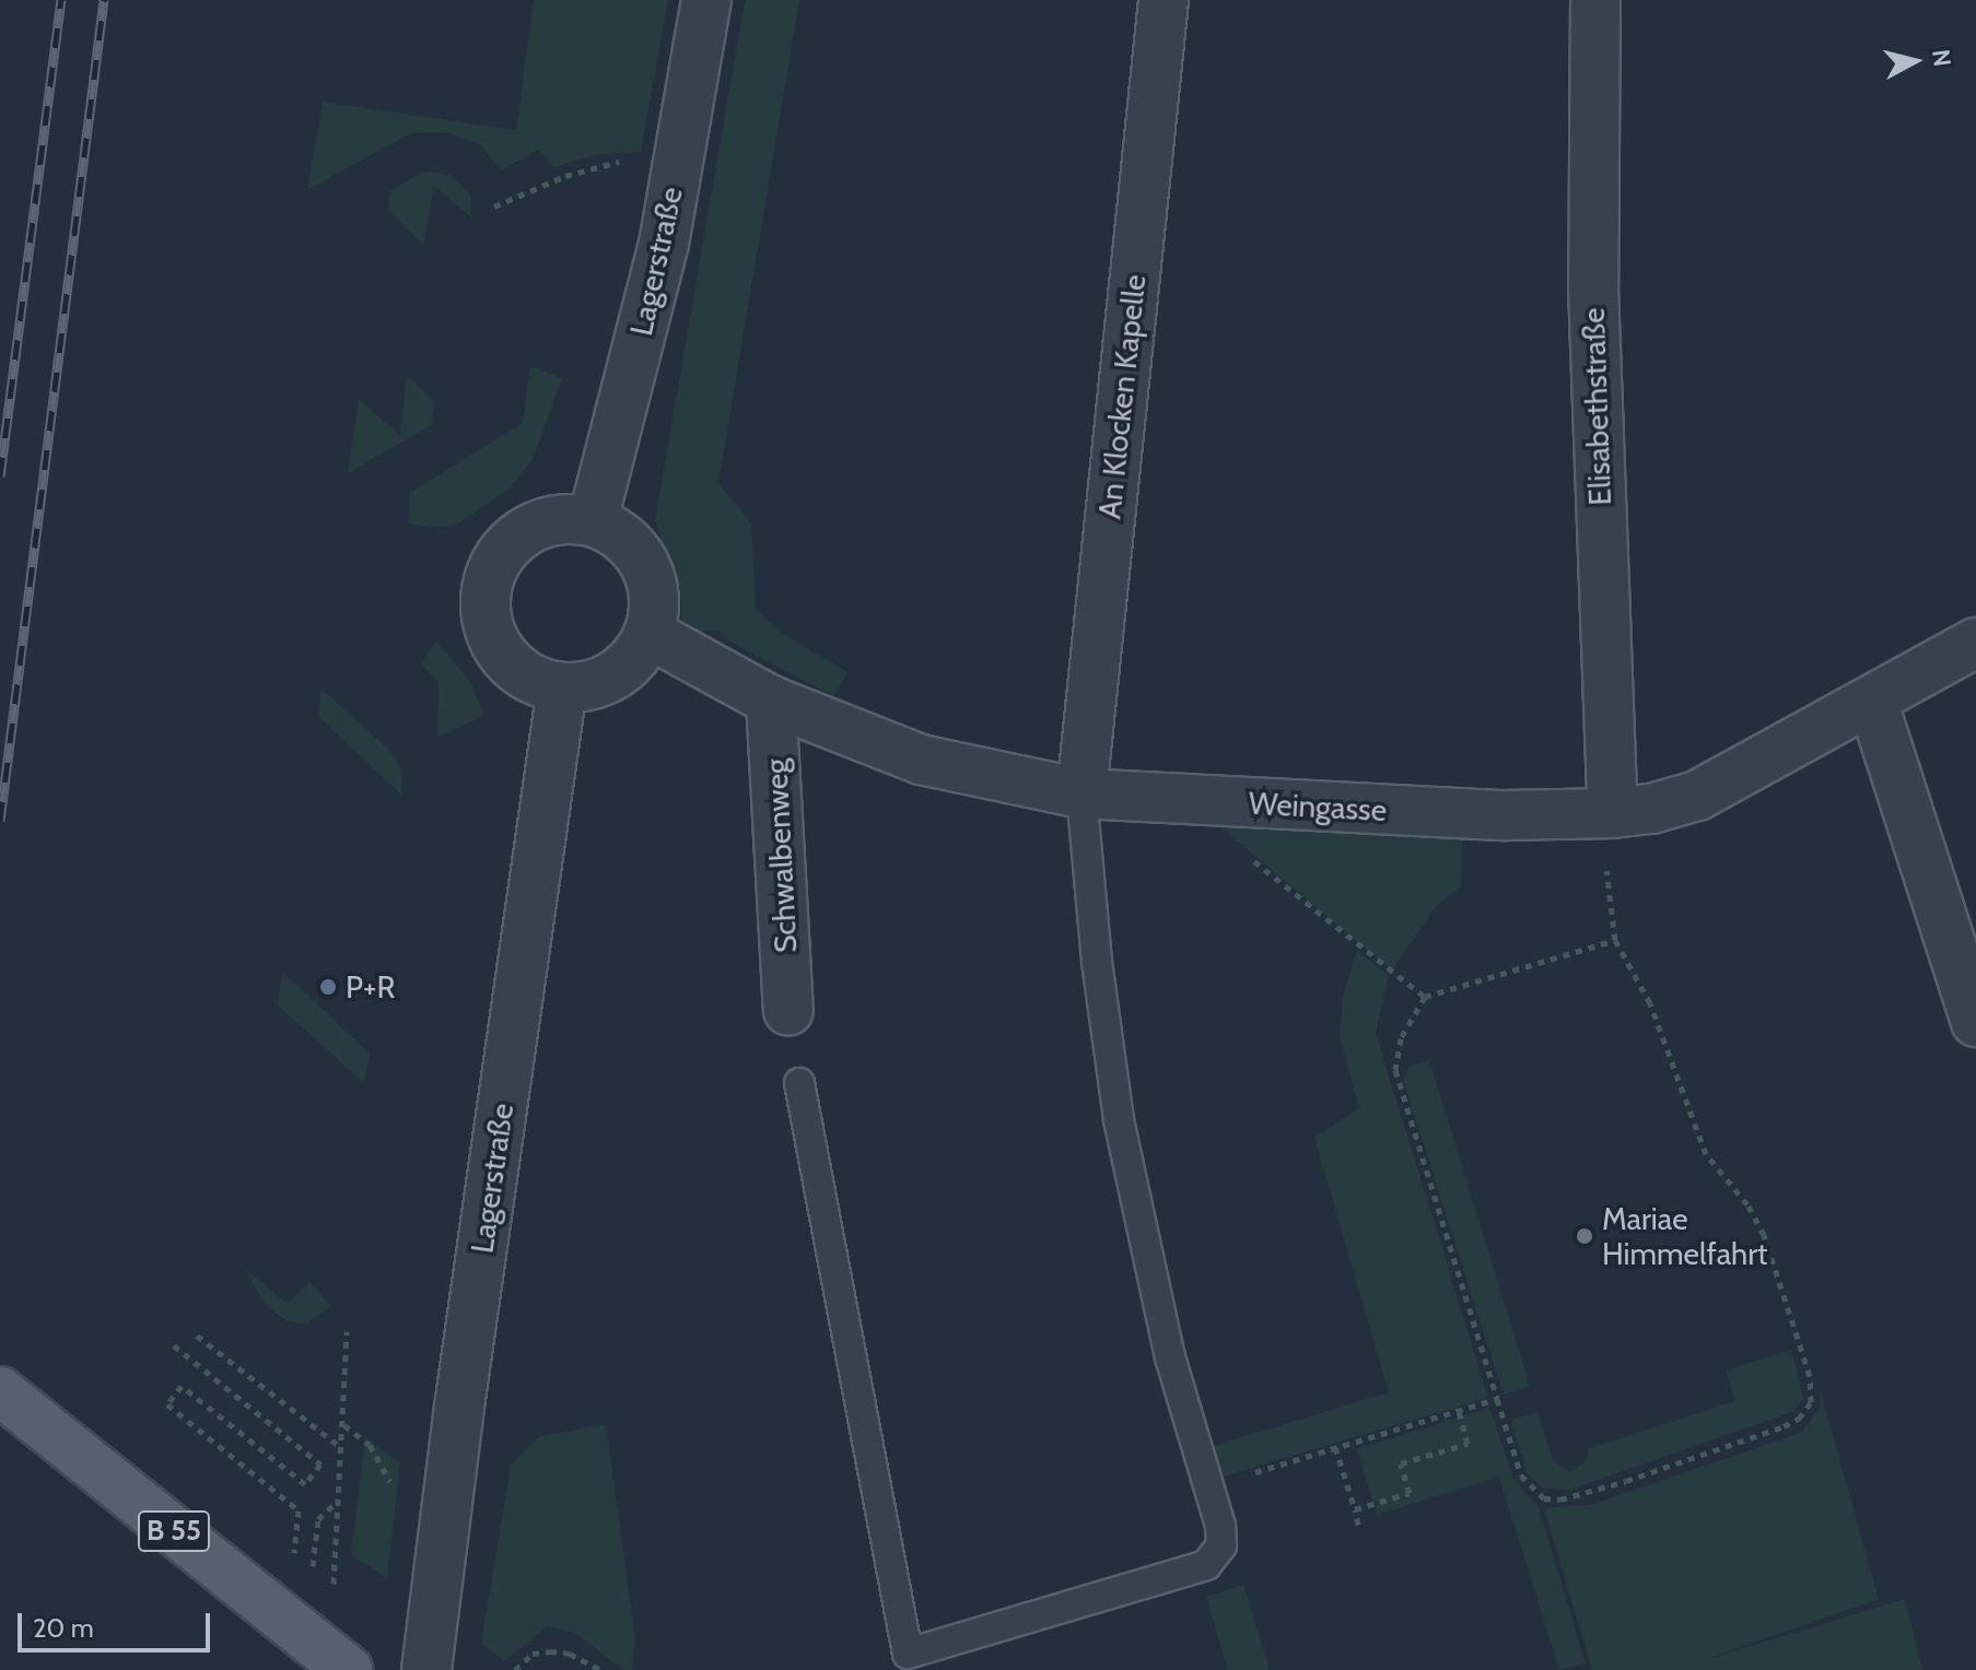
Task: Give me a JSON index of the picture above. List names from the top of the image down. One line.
{"streets":{"main road":["B 55"],"street":["Lagerstraße","An Klocken Kapelle","Elisabethstraße","Weingasse","Schwalbenweg"]},"crossings":[["Lagerstraße","Weingasse"],["An Klocken Kapelle","Weingasse"],["Elisabethstraße","Weingasse"],["Weingasse","Schwalbenweg"]],"places":["P+R","Mariae Himmelfahrt"],"scale_bar":"20 m","north":"right"}
